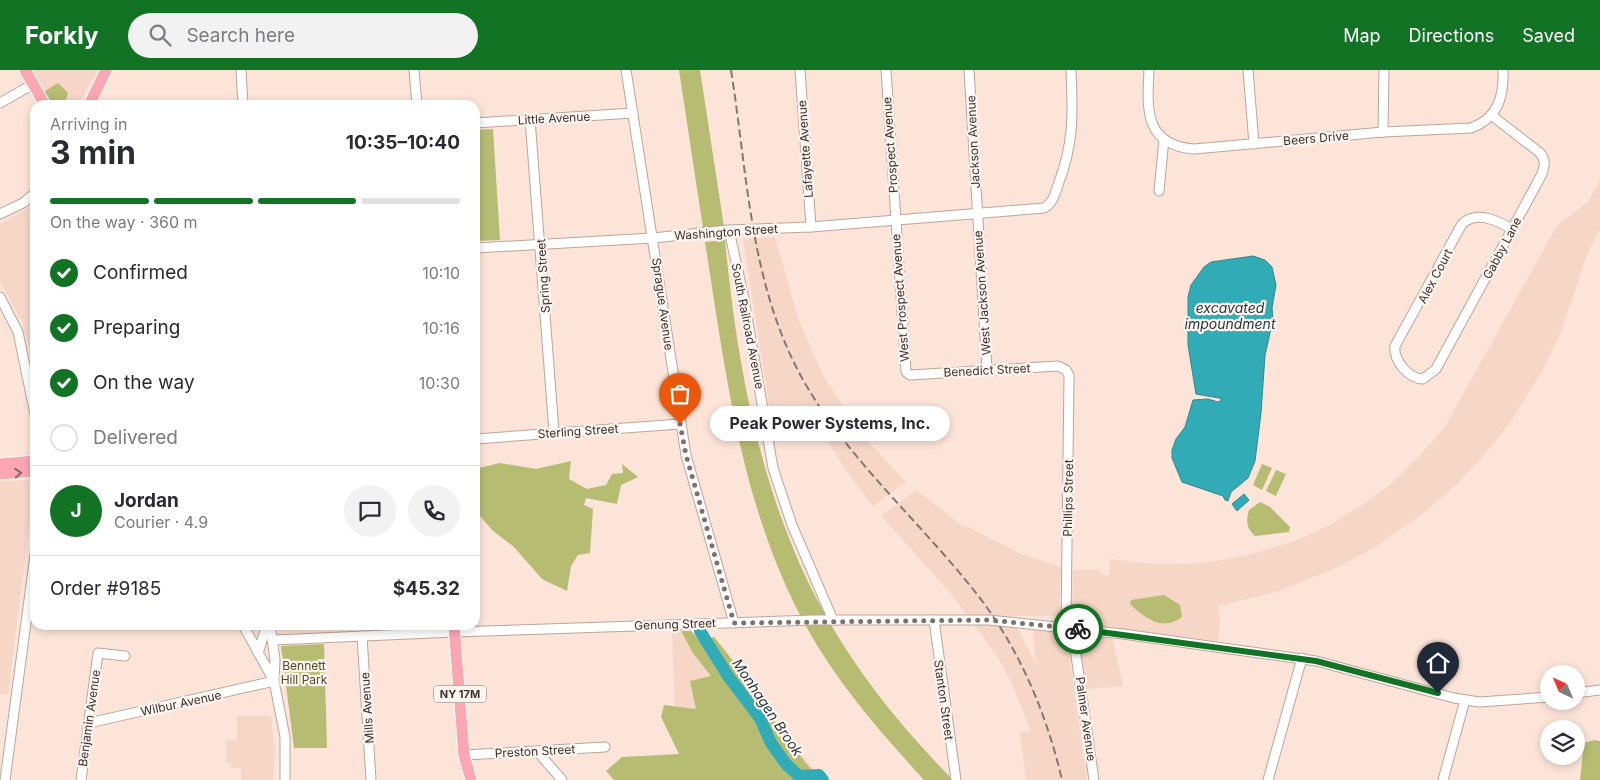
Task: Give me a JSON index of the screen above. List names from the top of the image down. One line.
{"streets":{"main road":["NY 17M"],"street":["Little Avenue","Beers Drive","Jackson Avenue","Prospect Avenue","Lafayette Avenue","Washington Street","Gabby Lane","Spring Street","Alex Court","West Jackson Avenue","West Prospect Avenue","Sprague Avenue","South Railroad Avenue","Benedict Street","Sterling Street","Phillips Street","Genung Street","Stanton Street","Wilbur Avenue","Mills Avenue","Benjamin Avenue","Palmer Avenue","Preston Street"]},"crossings":[["Little Avenue","Spring Street"],["Little Avenue","Sprague Avenue"],["Beers Drive","Gabby Lane"],["Jackson Avenue","Washington Street"],["Jackson Avenue","West Jackson Avenue"],["Prospect Avenue","Washington Street"],["Prospect Avenue","West Prospect Avenue"],["Lafayette Avenue","Washington Street"],["Washington Street","Spring Street"],["Washington Street","West Jackson Avenue"],["Washington Street","West Prospect Avenue"],["Washington Street","Sprague Avenue"],["Washington Street","South Railroad Avenue"],["Gabby Lane","Alex Court"],["Spring Street","Sterling Street"],["West Jackson Avenue","Benedict Street"],["West Prospect Avenue","Benedict Street"],["Sprague Avenue","Sterling Street"],["Sprague Avenue","Genung Street"],["South Railroad Avenue","Genung Street"],["Benedict Street","Phillips Street"],["Phillips Street","Genung Street"],["Phillips Street","Palmer Avenue"],["Genung Street","Stanton Street"],["Genung Street","Mills Avenue"],["Genung Street","Palmer Avenue"],["NY 17M","Preston Street"],["Wilbur Avenue","Benjamin Avenue"]],"water":["excavated impoundment","Monhagen Brook"],"parks":["Bennett Hill Park"],"places":["Peak Power Systems, Inc."],"north":"top left","page":{"header":"Forkly","search":"Search here","nav":["Map","Directions","Saved"],"heading":["3 min","Arriving in","10:35–10:40"],"panel":["Jordan","Courier · 4.9","Order #9185","$45.32"],"bar":"On the way · 360 m","list":[["Confirmed","10:10"],["Preparing","10:16"],["On the way","10:30"],"Delivered"],"bubble":"Peak Power Systems, Inc.","round":"J"}}
